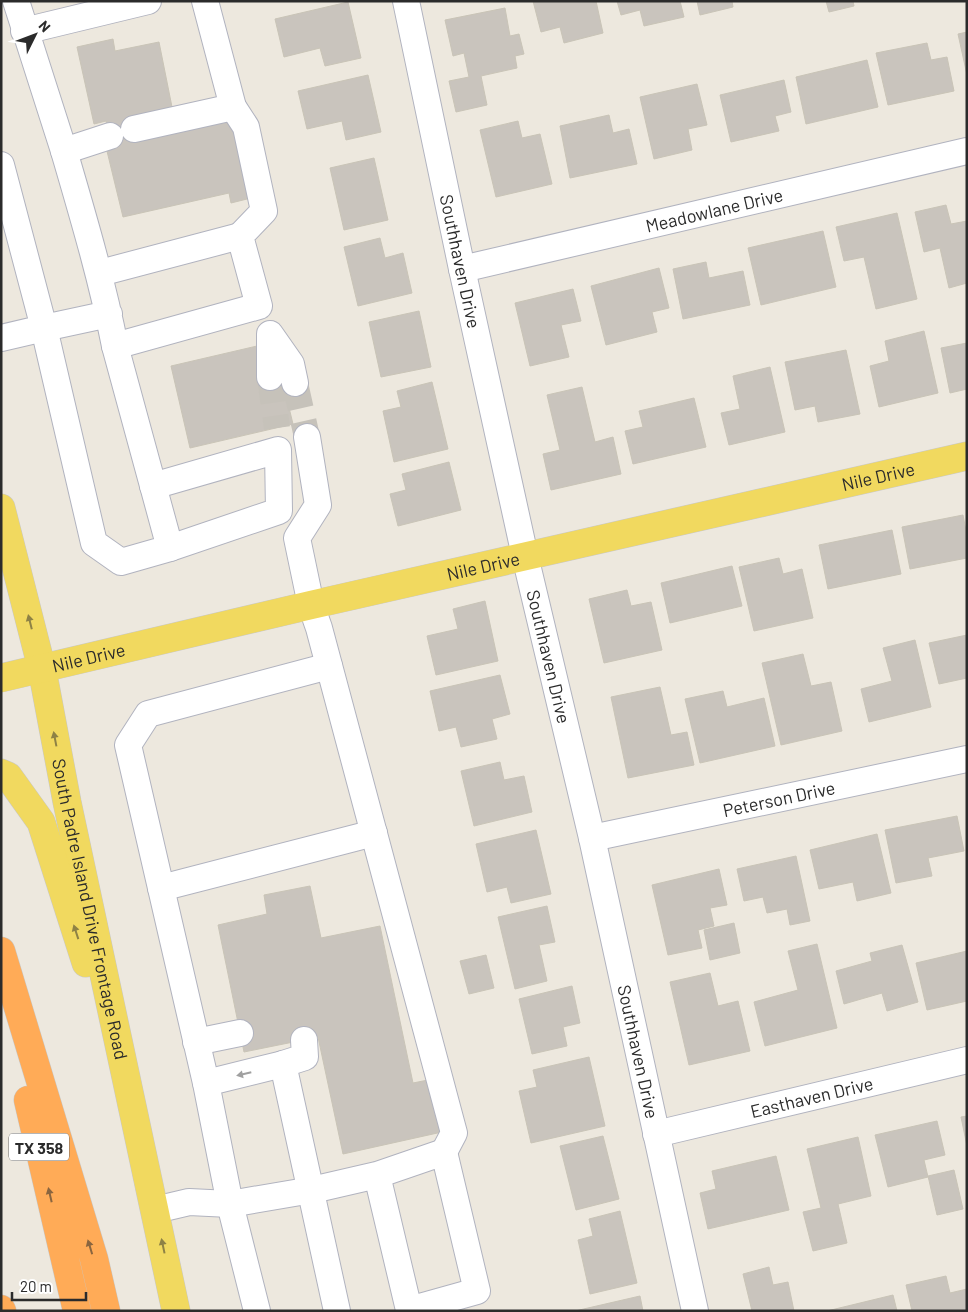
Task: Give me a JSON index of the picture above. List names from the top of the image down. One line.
{"streets":{"highway":["TX 358"],"main road":["Nile Drive","South Padre Island Drive Frontage Road"],"street":["Meadowlane Drive","Southhaven Drive","Peterson Drive","Easthaven Drive"]},"crossings":[["Meadowlane Drive","Southhaven Drive"],["Southhaven Drive","Nile Drive"],["Southhaven Drive","Peterson Drive"],["Southhaven Drive","Easthaven Drive"],["Nile Drive","South Padre Island Drive Frontage Road"]],"scale_bar":"20 m","north":"top right"}
